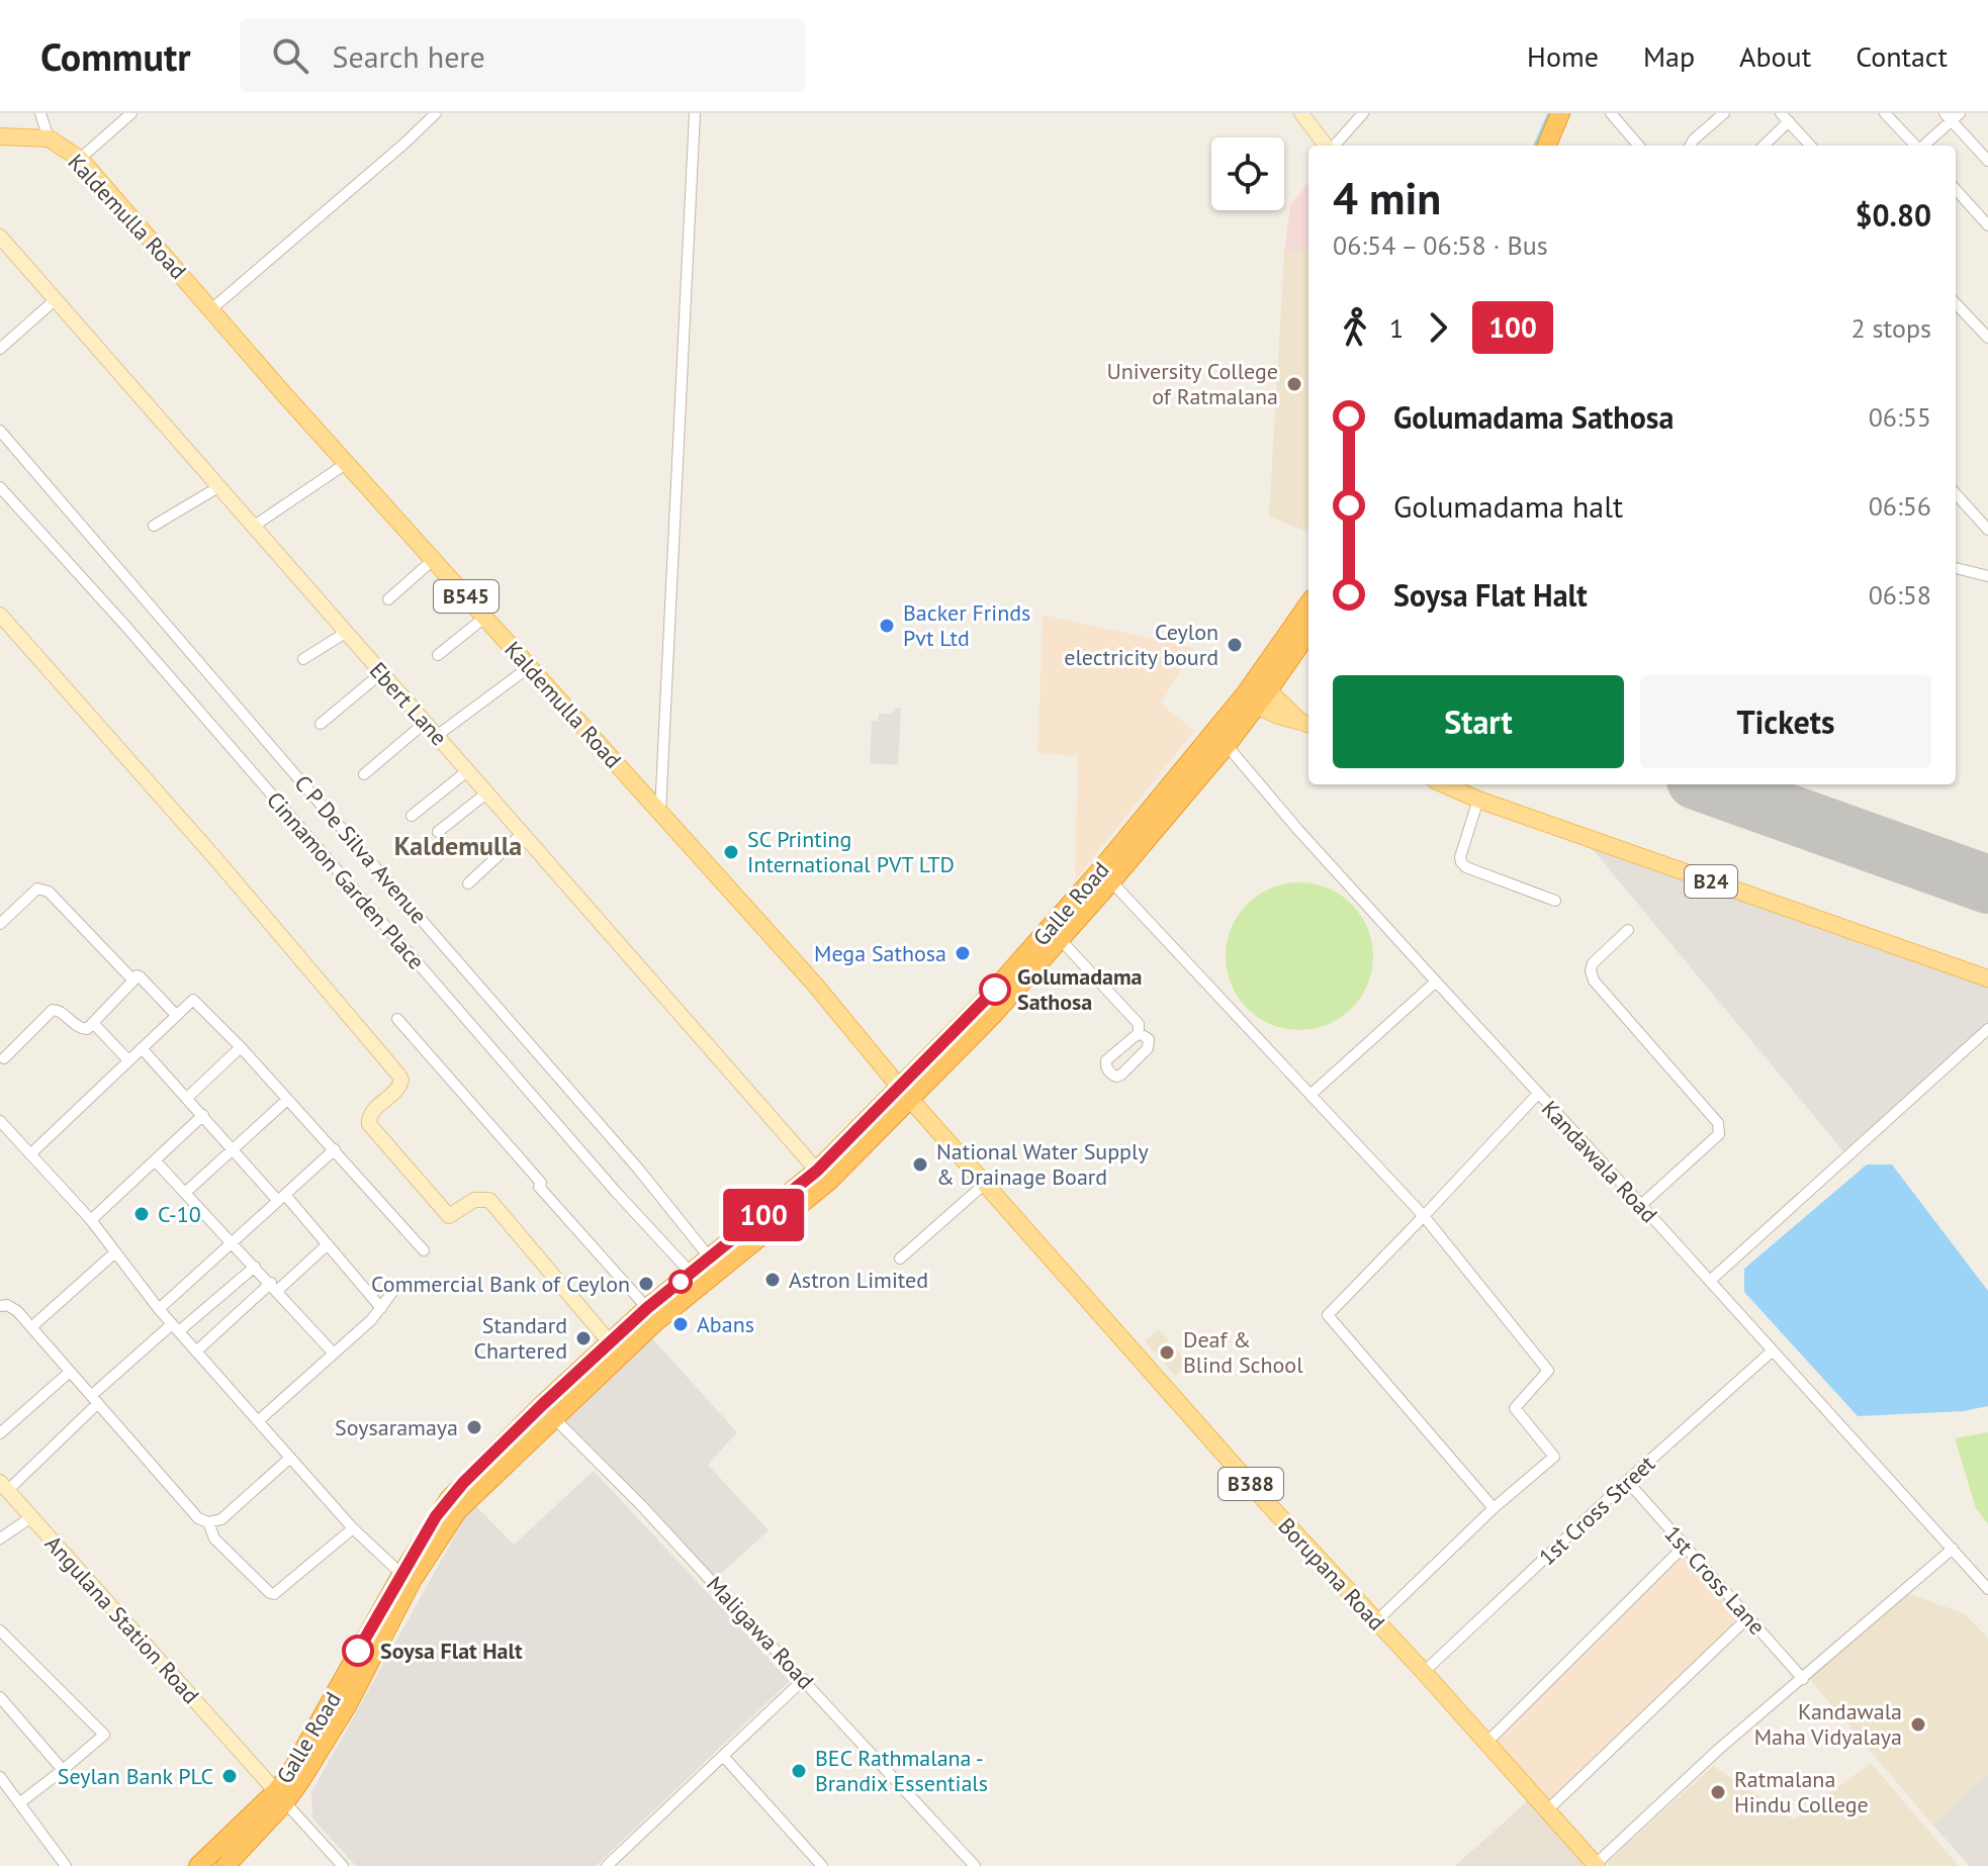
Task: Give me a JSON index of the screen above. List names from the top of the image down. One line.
{"streets":{"highway":["Galle Road"],"main road":["Kaldemulla Road","B545","B24","B388","Borupana Road"],"street":["Ebert Lane","C P De Silva Avenue","Cinnamon Garden Place","Kandawala Road","1st Cross Street","1st Cross Lane","Angulana Station Road","Maligawa Road"]},"crossings":[["Kaldemulla Road","Galle Road"],["Kaldemulla Road","Borupana Road"],["Ebert Lane","Galle Road"],["C P De Silva Avenue","Galle Road"],["Cinnamon Garden Place","Galle Road"],["Galle Road","Kandawala Road"],["Galle Road","Borupana Road"],["Galle Road","Angulana Station Road"],["Galle Road","Maligawa Road"],["Kandawala Road","1st Cross Street"],["1st Cross Street","Borupana Road"],["1st Cross Street","1st Cross Lane"]],"districts":["Kaldemulla"],"places":["University College of Ratmalana","Backer Frinds Pvt Ltd","Ceylon electricity bourd","SC Printing International PVT LTD","Mega Sathosa","Golumadama Sathosa","National Water Supply & Drainage Board","C-10","Astron Limited","Commercial Bank of Ceylon","Abans","Standard Chartered","Deaf & Blind School","Soysaramaya","Soysa Flat Halt","Kandawala Maha Vidyalaya","BEC Rathmalana - Brandix Essentials","Seylan Bank PLC","Ratmalana Hindu College"],"lines":["bus line 100"],"page":{"header":"Commutr","search":"Search here","nav":["Home","Map","About","Contact"],"on_map":"100","heading":["4 min","06:54 – 06:58 · Bus","$0.80"],"legs":["1","100","2 stops"],"list":[{"name":"Golumadama Sathosa","value":"06:55"},{"name":"Golumadama halt","value":"06:56"},{"name":"Soysa Flat Halt","value":"06:58"}],"buttons":["Start","Tickets"]}}
